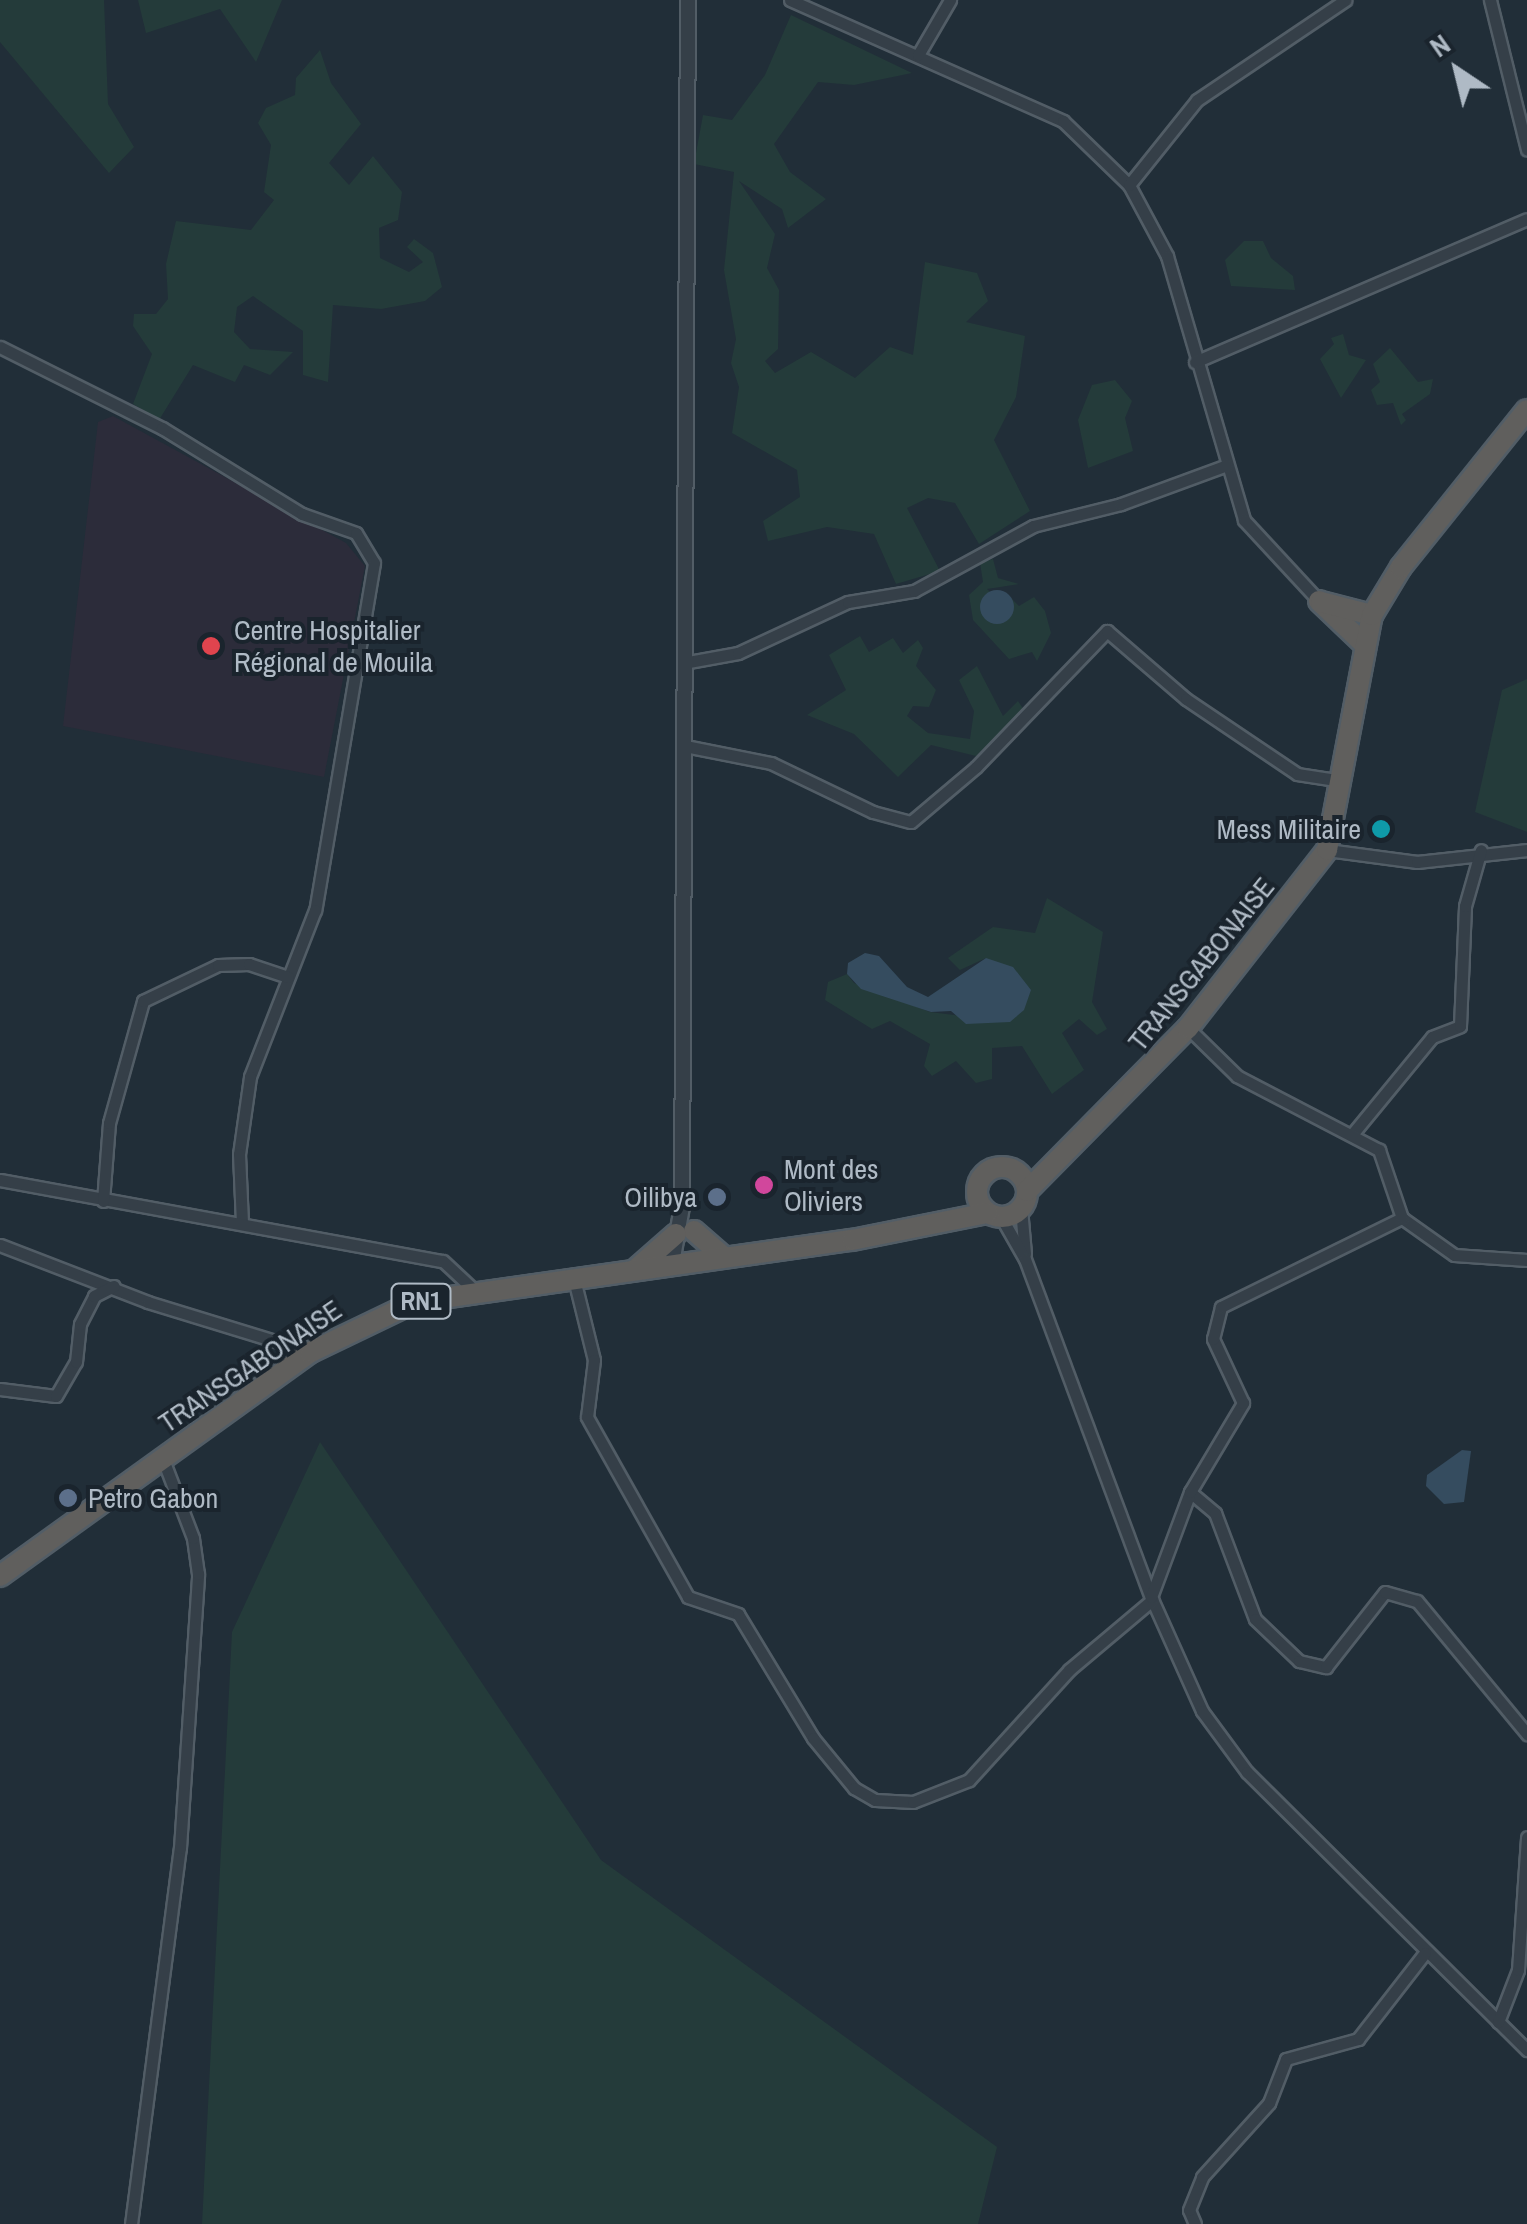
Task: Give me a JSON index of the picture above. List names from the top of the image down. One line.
{"streets":{"highway":["TRANSGABONAISE","RN1"]},"places":["Centre Hospitalier Régional de Mouila","Mess Militaire","Mont des Oliviers","Oilibya","Petro Gabon"],"north":"top left"}
